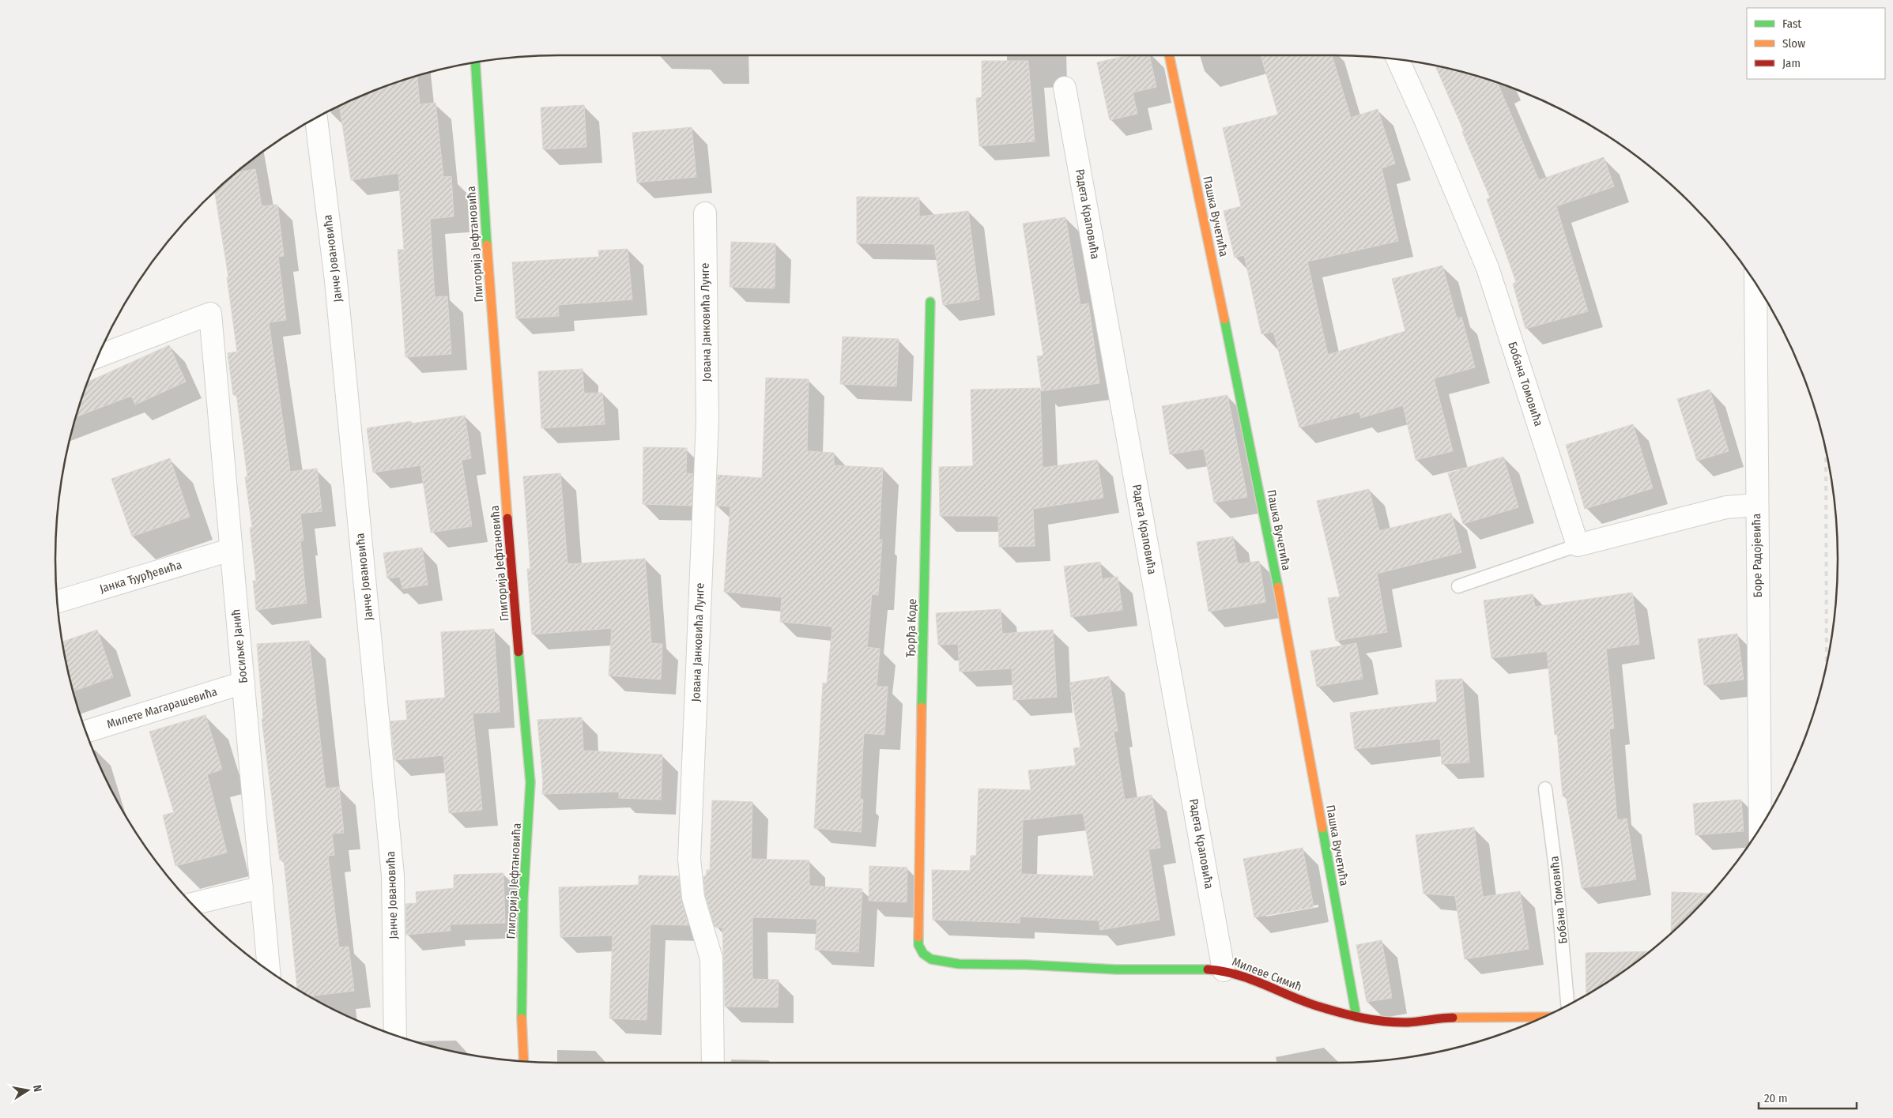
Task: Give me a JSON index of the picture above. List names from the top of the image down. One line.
{"streets":{"street":["Радета Краповића","Пашка Вучетића","Глигорија Јефтановића","Јанче Јовановића","Јована Јанковића Лунге","Бобана Томовића","Боре Радојевића","Јанка Ђурђевића","Ђорђа Коде","Босиљке Јанић","Милете Магарашевића","Милеве Симић"]},"crossings":[["Радета Краповића","Милеве Симић"],["Пашка Вучетића","Милеве Симић"],["Јанка Ђурђевића","Босиљке Јанић"],["Ђорђа Коде","Милеве Симић"],["Босиљке Јанић","Милете Магарашевића"]],"legend":["Fast","Slow","Jam"],"scale_bar":"20 m","north":"right"}
